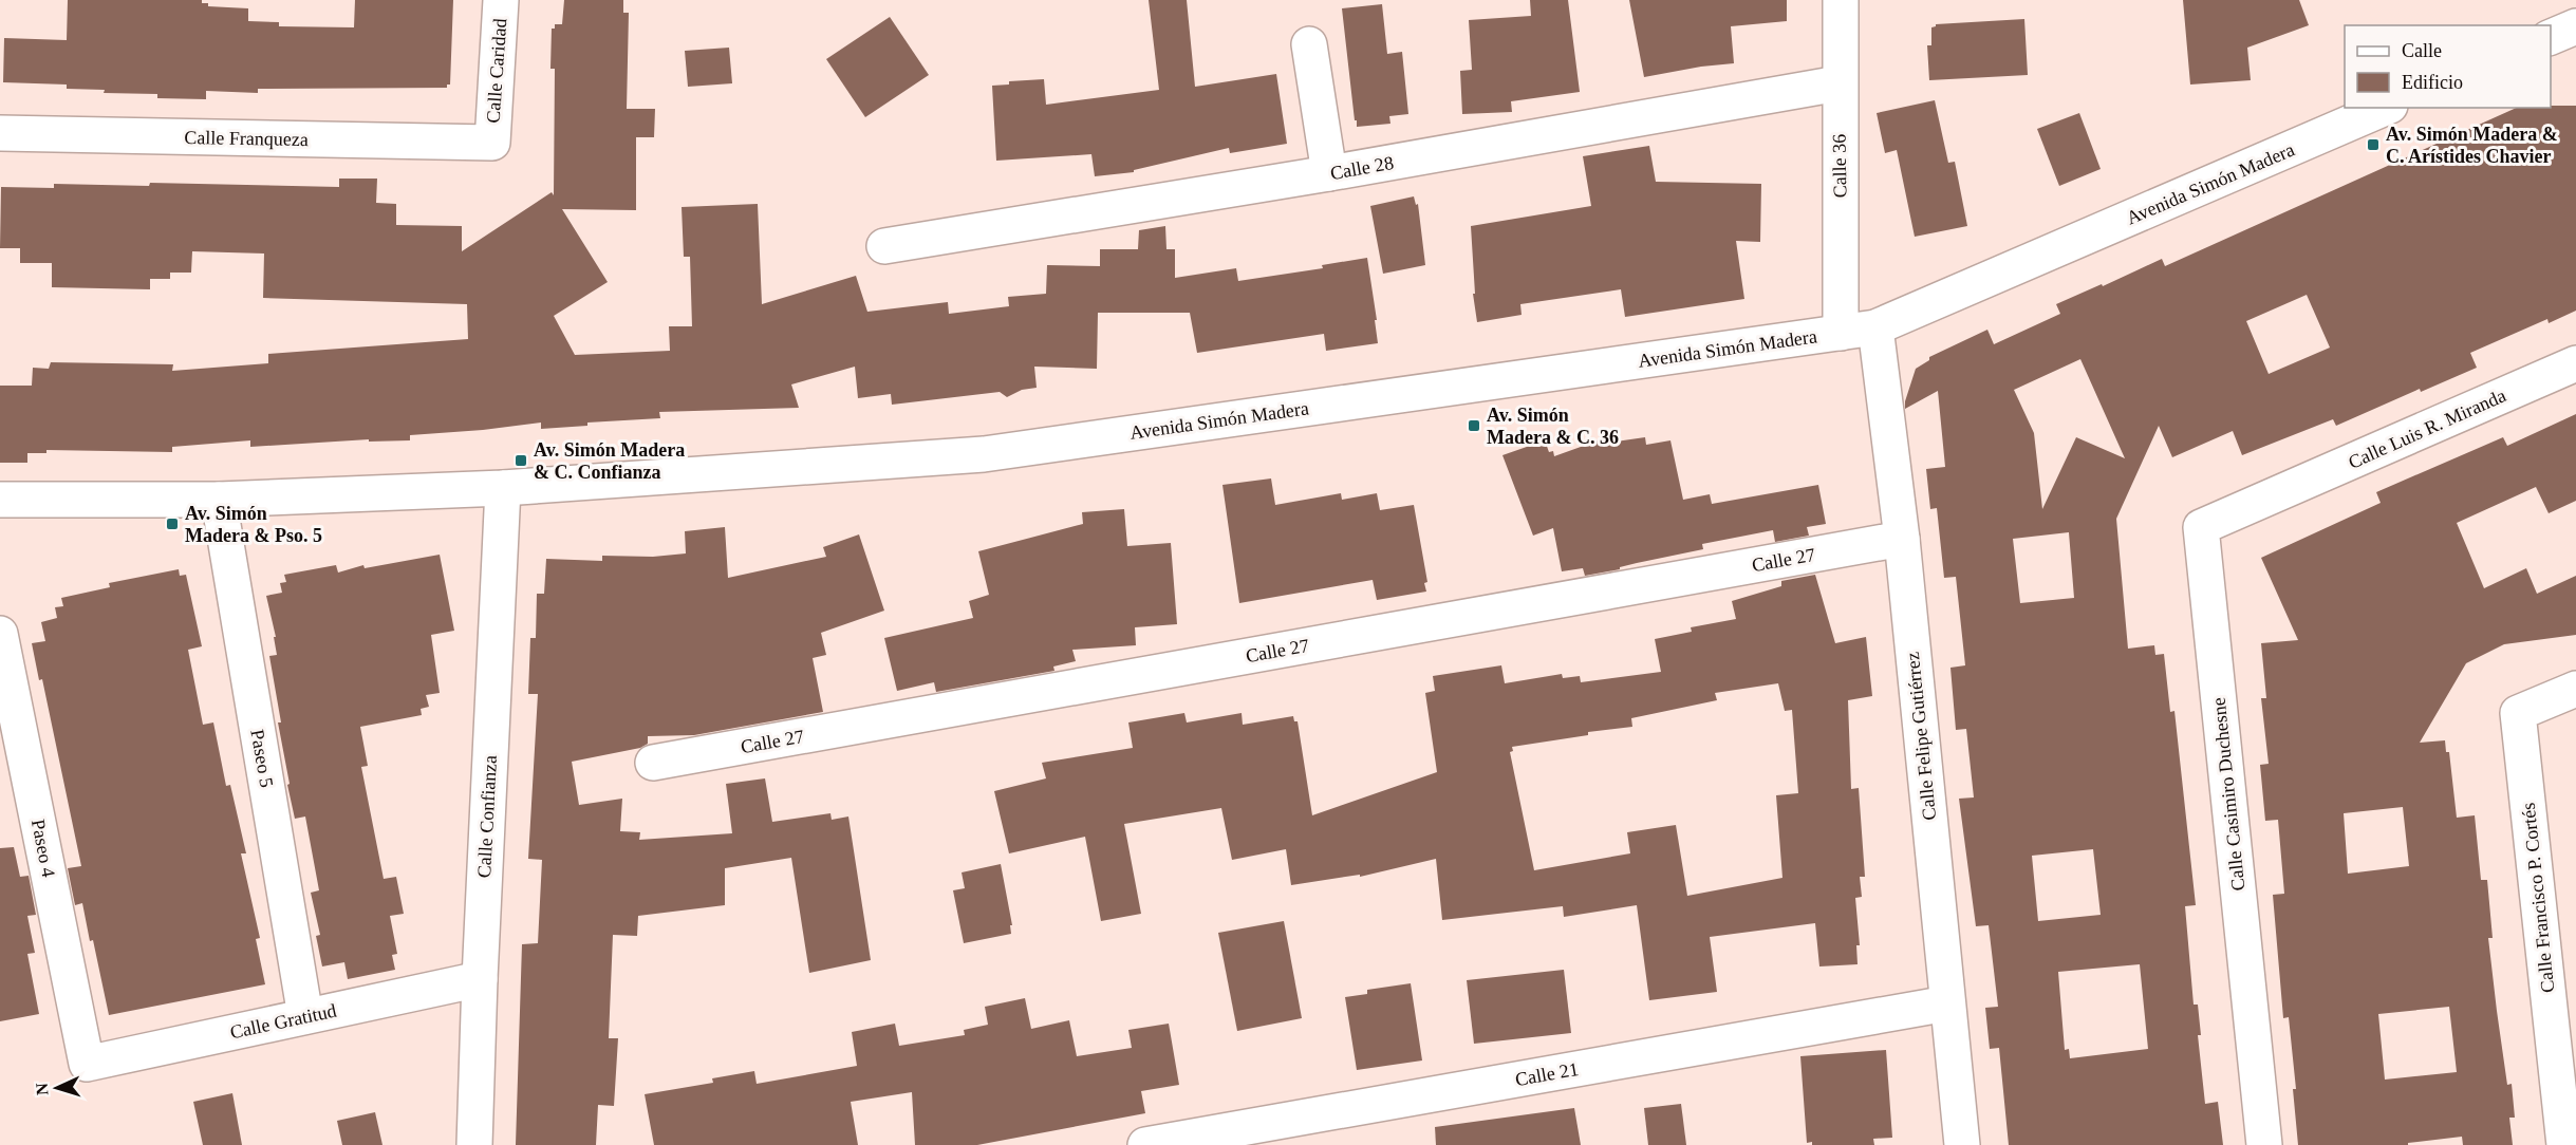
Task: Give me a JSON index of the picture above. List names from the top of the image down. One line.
{"streets":{"street":["Calle Caridad","Calle Franqueza","Calle 36","Calle 28","Avenida Simón Madera","Calle Luis R. Miranda","Calle 27","Calle Felipe Gutiérrez","Paseo 5","Calle Casimiro Duchesne","Calle Confianza","Paseo 4","Calle Francisco P. Cortés","Calle Gratitud","Calle 21"]},"crossings":[["Calle Caridad","Calle Franqueza"],["Calle 36","Calle 28"],["Calle 36","Avenida Simón Madera"],["Avenida Simón Madera","Calle Felipe Gutiérrez"],["Avenida Simón Madera","Paseo 5"],["Avenida Simón Madera","Calle Confianza"],["Calle Luis R. Miranda","Calle Casimiro Duchesne"],["Calle 27","Calle Felipe Gutiérrez"],["Calle Felipe Gutiérrez","Calle 21"],["Paseo 5","Calle Gratitud"],["Calle Confianza","Calle Gratitud"],["Paseo 4","Calle Gratitud"]],"places":{"transit":["Av. Simón Madera & C. Arístides Chavier","Av. Simón Madera & C. 36","Av. Simón Madera & C. Confianza","Av. Simón Madera & Pso. 5"]},"legend":["Calle","Edificio"],"north":"left"}
